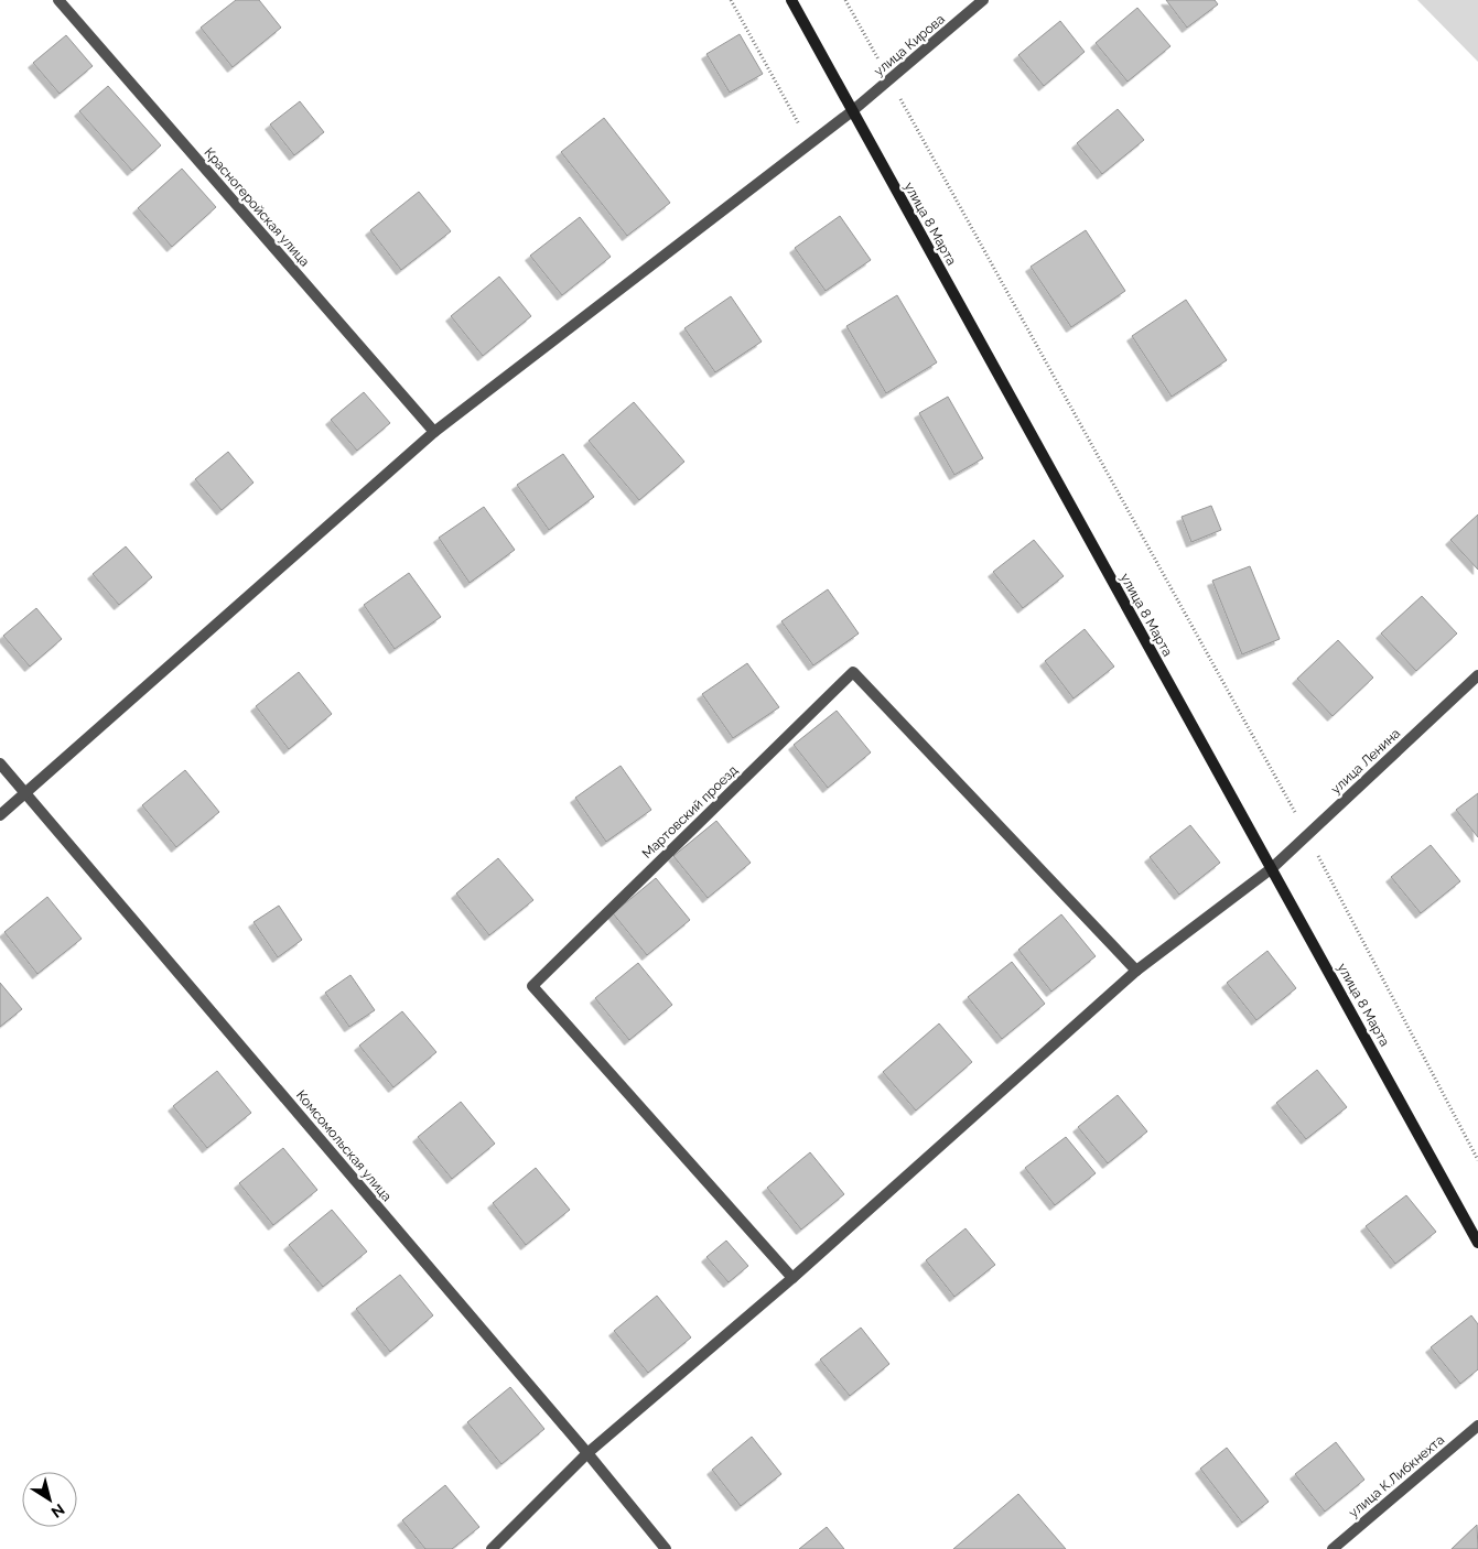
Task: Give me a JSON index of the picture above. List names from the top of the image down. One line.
{"streets":{"main road":["улица 8 Марта"],"street":["улица Кирова","Красногеройская улица","улица Ленина","Мартовский проезд","Комсомольская улица","улица К.Либкнехта"]},"crossings":[["улица Кирова","Красногеройская улица"],["улица Кирова","улица 8 Марта"],["улица Кирова","Комсомольская улица"],["улица 8 Марта","улица Ленина"],["улица Ленина","Мартовский проезд"],["улица Ленина","Комсомольская улица"]],"north":"bottom right"}
